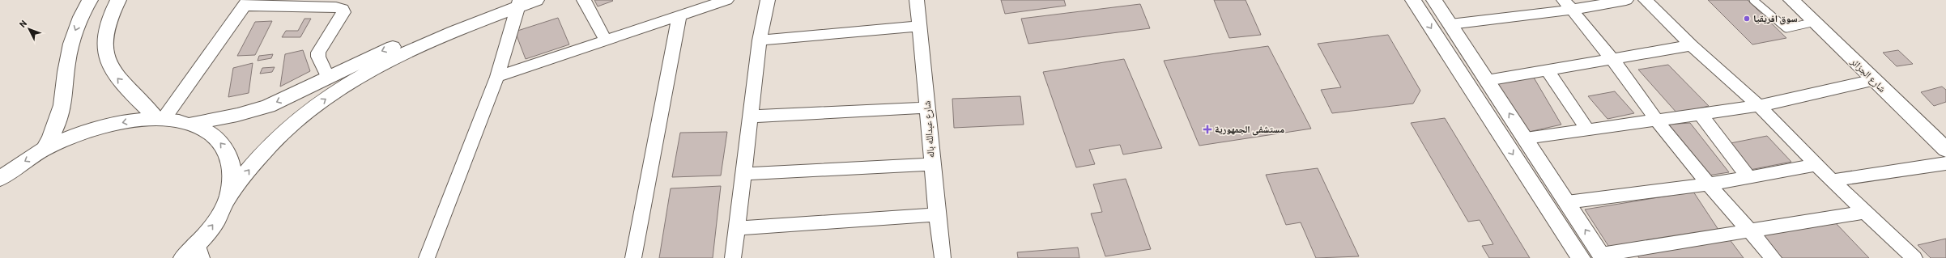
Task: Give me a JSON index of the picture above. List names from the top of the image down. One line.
{"streets":{"main road":["شارع الجزائر"],"street":["شارع عبدالله باله"]},"places":{"other":["سوق افريقيا"],"health":["مستشفى الجمهورية"]},"north":"top left"}
